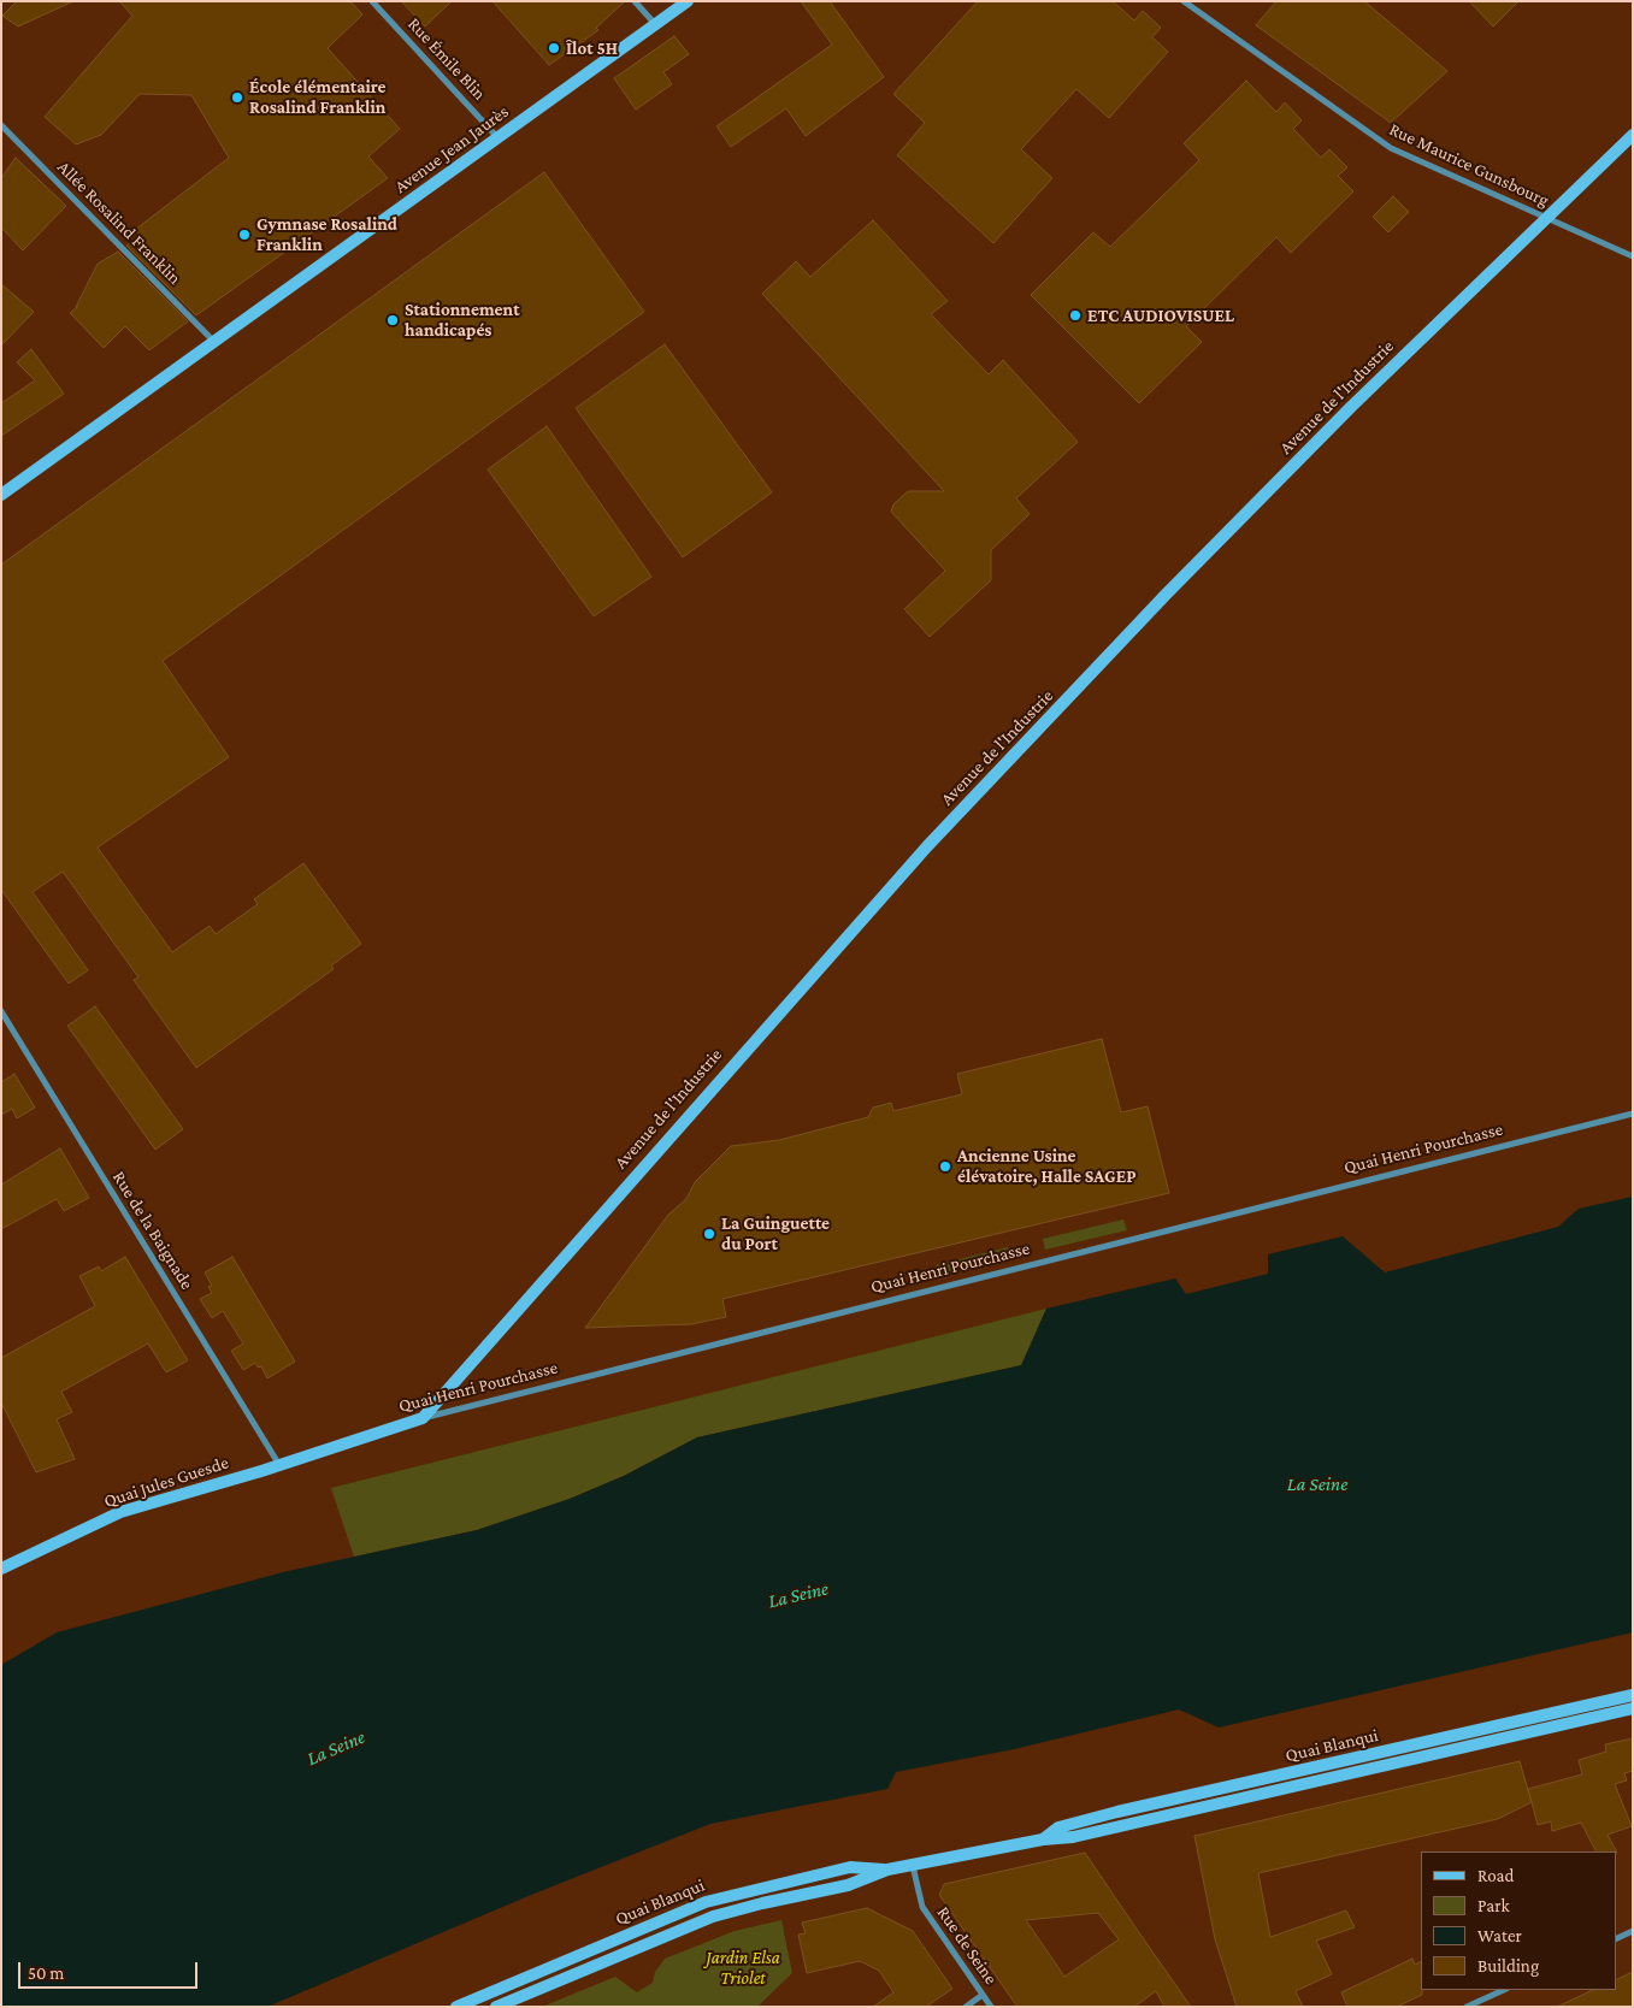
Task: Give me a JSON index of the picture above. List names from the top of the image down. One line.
{"streets":{"main road":["Avenue Jean Jaurès","Avenue de l'Industrie","Quai Henri Pourchasse","Quai Jules Guesde","Quai Blanqui"],"street":["Rue Émile Blin","Rue Maurice Gunsbourg","Allée Rosalind Franklin","Rue de la Baignade","Rue de Seine"]},"crossings":[["Rue Émile Blin","Avenue Jean Jaurès"],["Avenue Jean Jaurès","Allée Rosalind Franklin"],["Rue Maurice Gunsbourg","Avenue de l'Industrie"],["Avenue de l'Industrie","Quai Henri Pourchasse"],["Quai Henri Pourchasse","Rue de la Baignade"],["Quai Henri Pourchasse","Quai Jules Guesde"],["Rue de la Baignade","Quai Jules Guesde"],["Quai Blanqui","Rue de Seine"]],"water":["La Seine"],"parks":["Jardin Elsa Triolet"],"places":["Îlot 5H","École élémentaire Rosalind Franklin","Gymnase Rosalind Franklin","ETC AUDIOVISUEL","Stationnement handicapés","Ancienne Usine élévatoire, Halle SAGEP","La Guinguette du Port"],"legend":["Road","Park","Water","Building"],"scale_bar":"50 m"}
